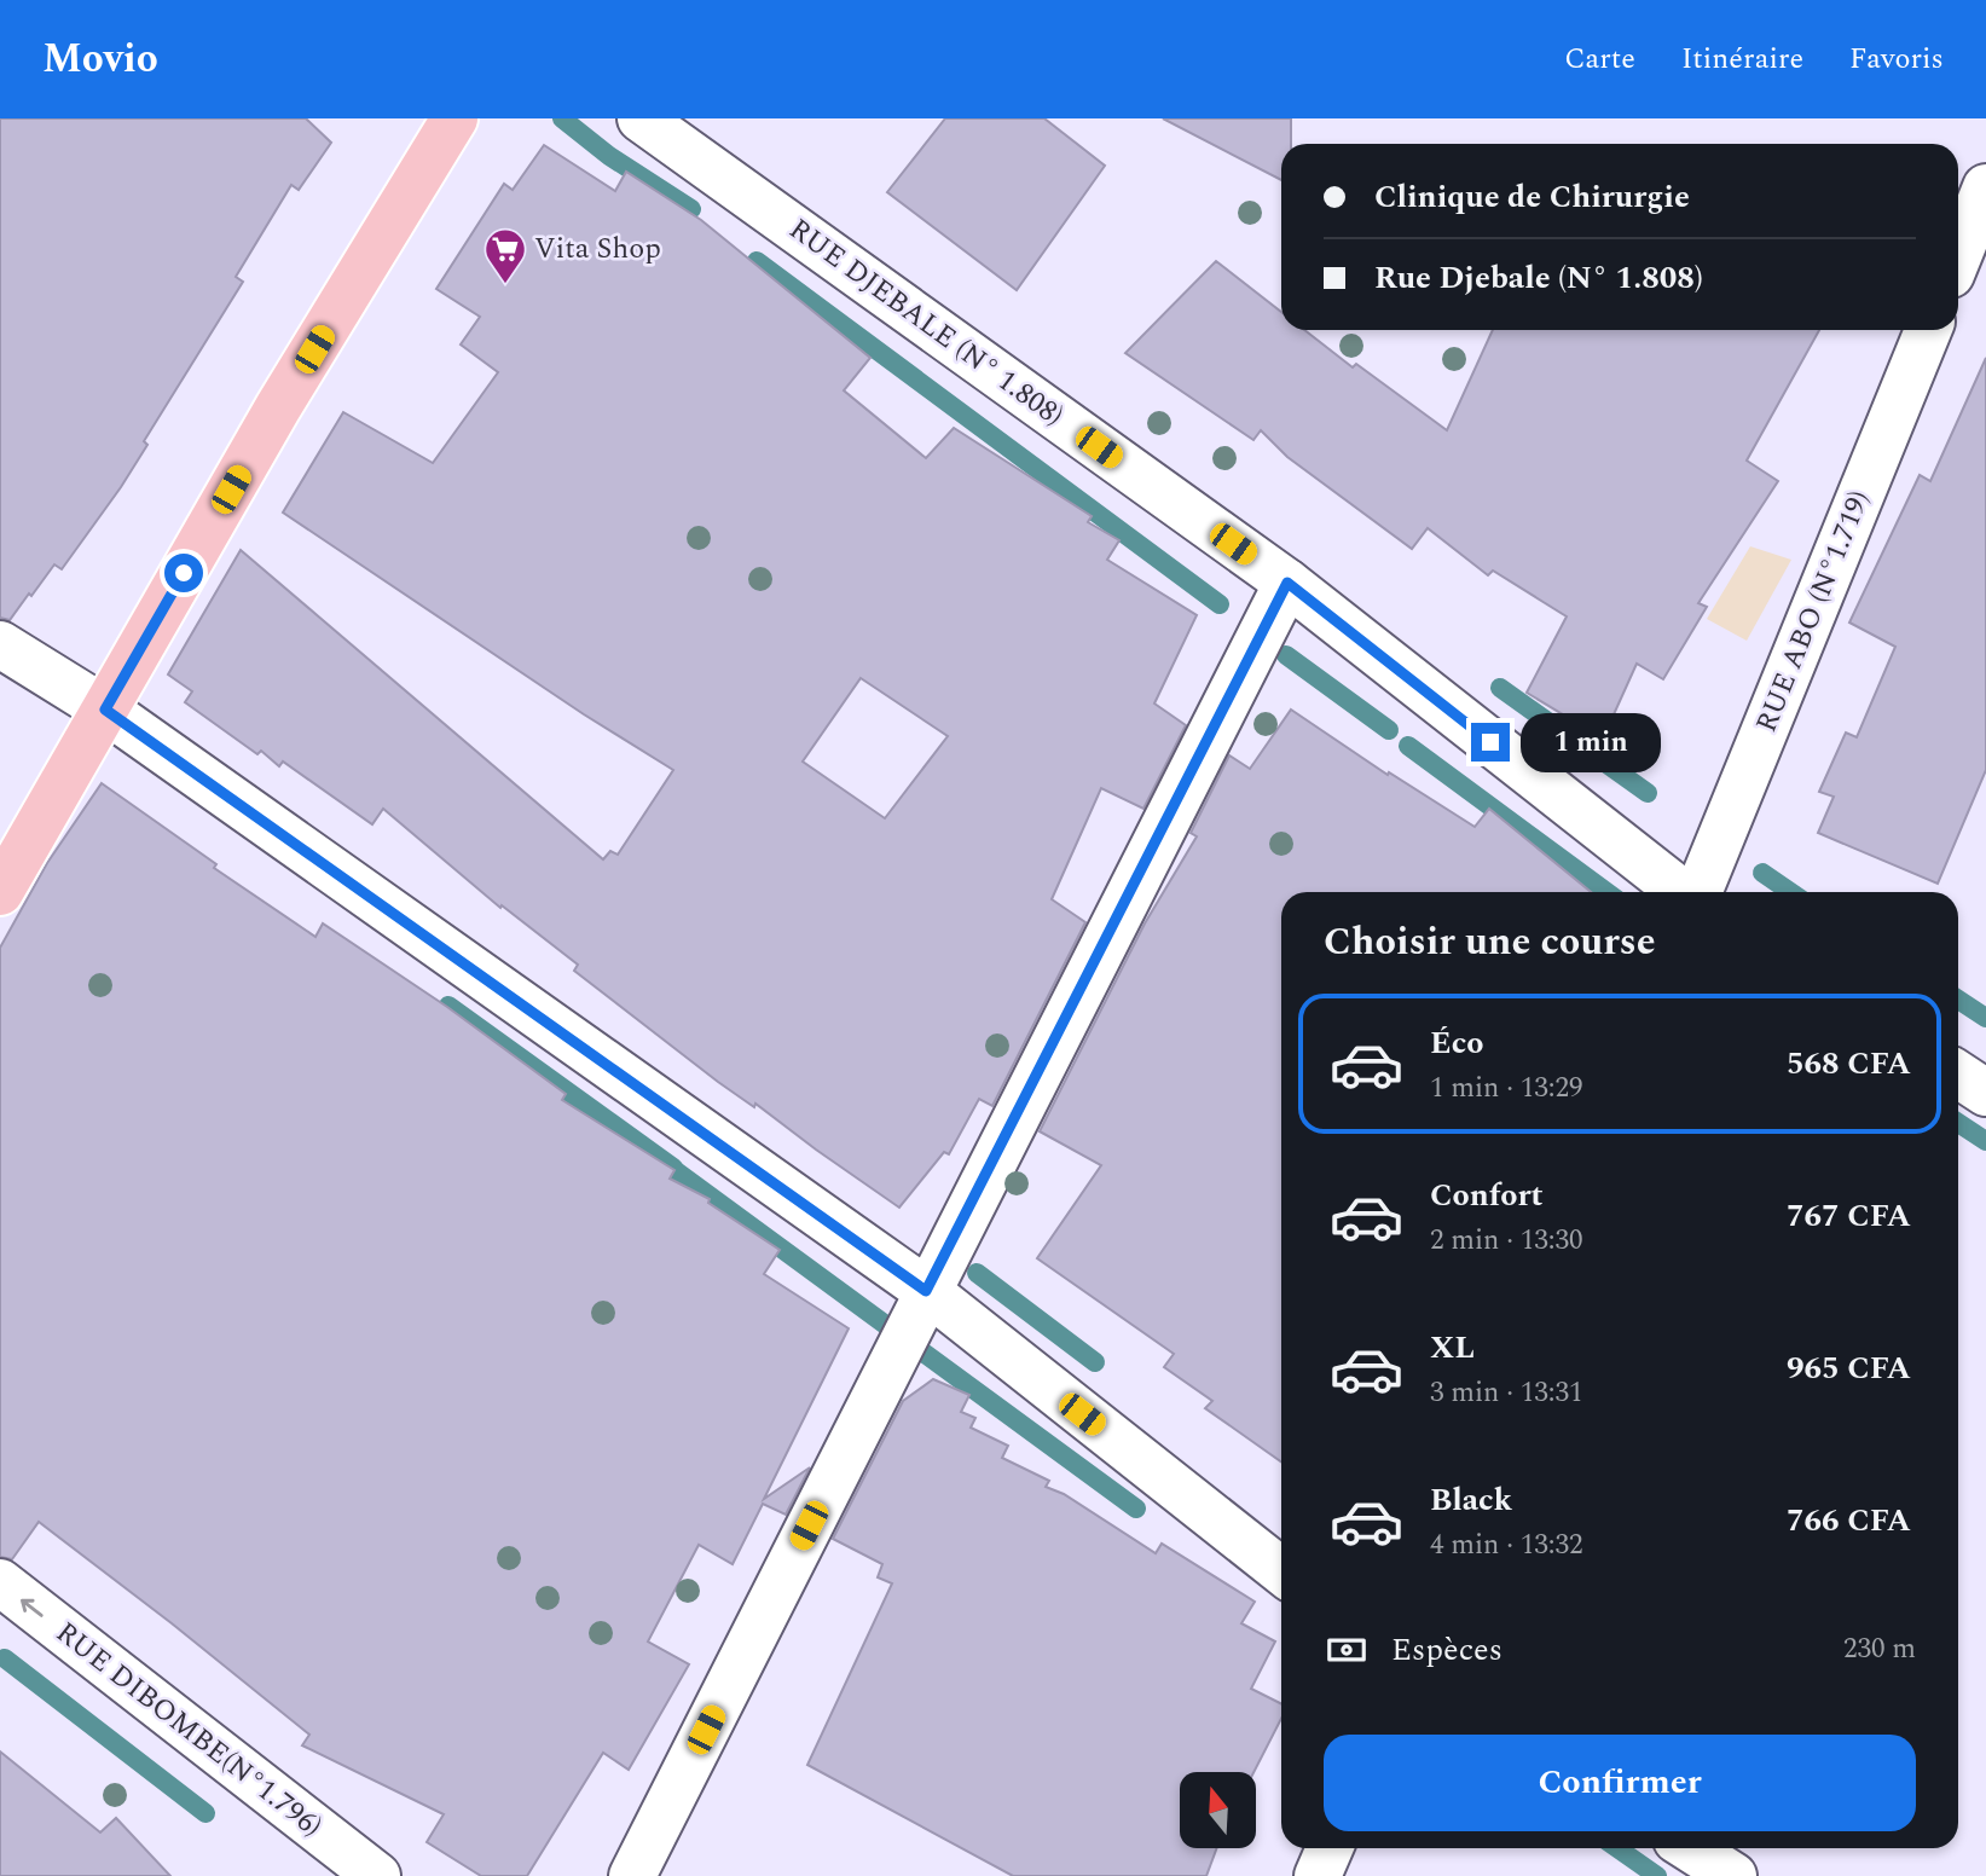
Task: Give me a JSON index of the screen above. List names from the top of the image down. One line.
{"streets":{"street":["RUE DJEBALE (N° 1.808)","RUE ABO (N°1.719)","RUE DIBOMBE(N°1.796)"]},"one_way":["RUE DIBOMBE(N°1.796)"],"places":{"supermarket":["Vita Shop"]},"north":"top","page":{"header":"Movio","nav":["Carte","Itinéraire","Favoris"],"banner":["Clinique de Chirurgie","Rue Djebale (N° 1.808)"],"bubble":"1 min","heading":"Choisir une course","list":[{"name":"Éco","note":"1 min · 13:29","value":"568 CFA"},{"name":"Confort","note":"2 min · 13:30","value":"767 CFA"},{"name":"XL","note":"3 min · 13:31","value":"965 CFA"},{"name":"Black","note":"4 min · 13:32","value":"766 CFA"}],"pay":["Espèces","230 m"],"buttons":"Confirmer"}}
